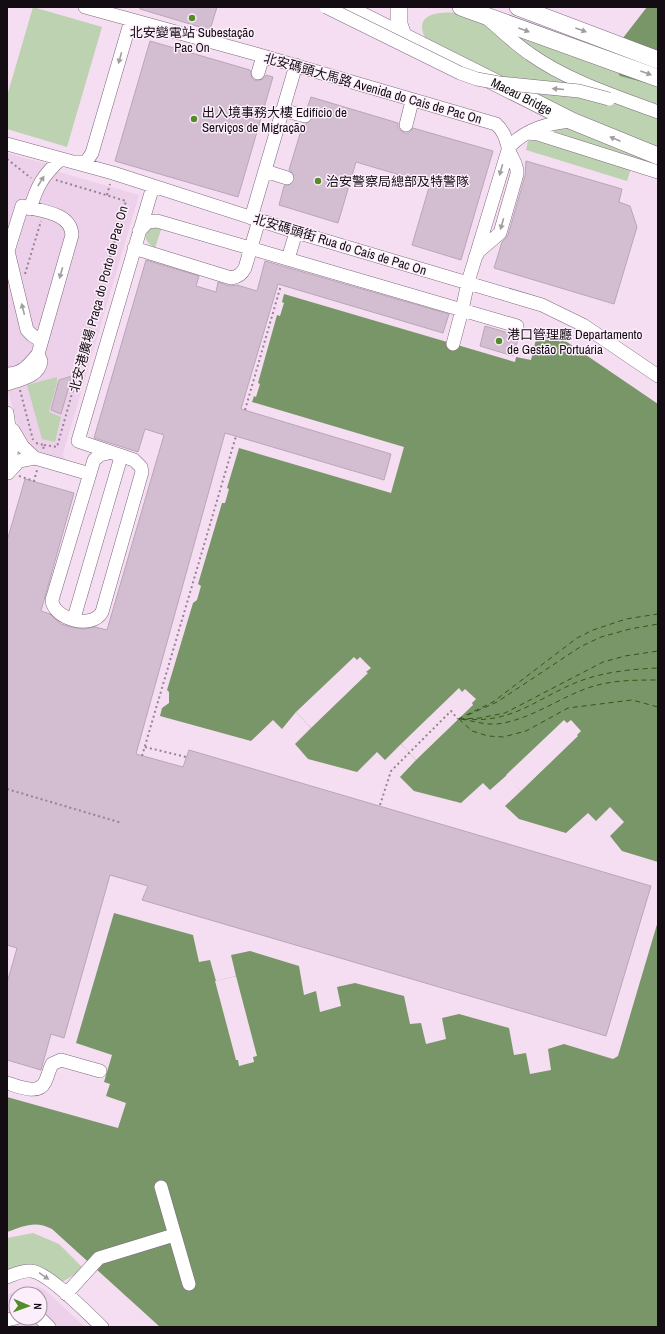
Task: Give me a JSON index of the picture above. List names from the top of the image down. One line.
{"streets":{"main road":["Macau Bridge"],"street":["北安碼頭大馬路 Avenida do Cais de Pac On","北安碼頭街 Rua do Cais de Pac On"],"path":["北安港廣場 Praça do Porto de Pac On"]},"places":["北安變電站 Subestação Pac On","出入境事務大樓 Edifício de Serviços de Migração","治安警察局總部及特警隊","港口管理廳 Departamento de Gestão Portuária"],"north":"right"}
